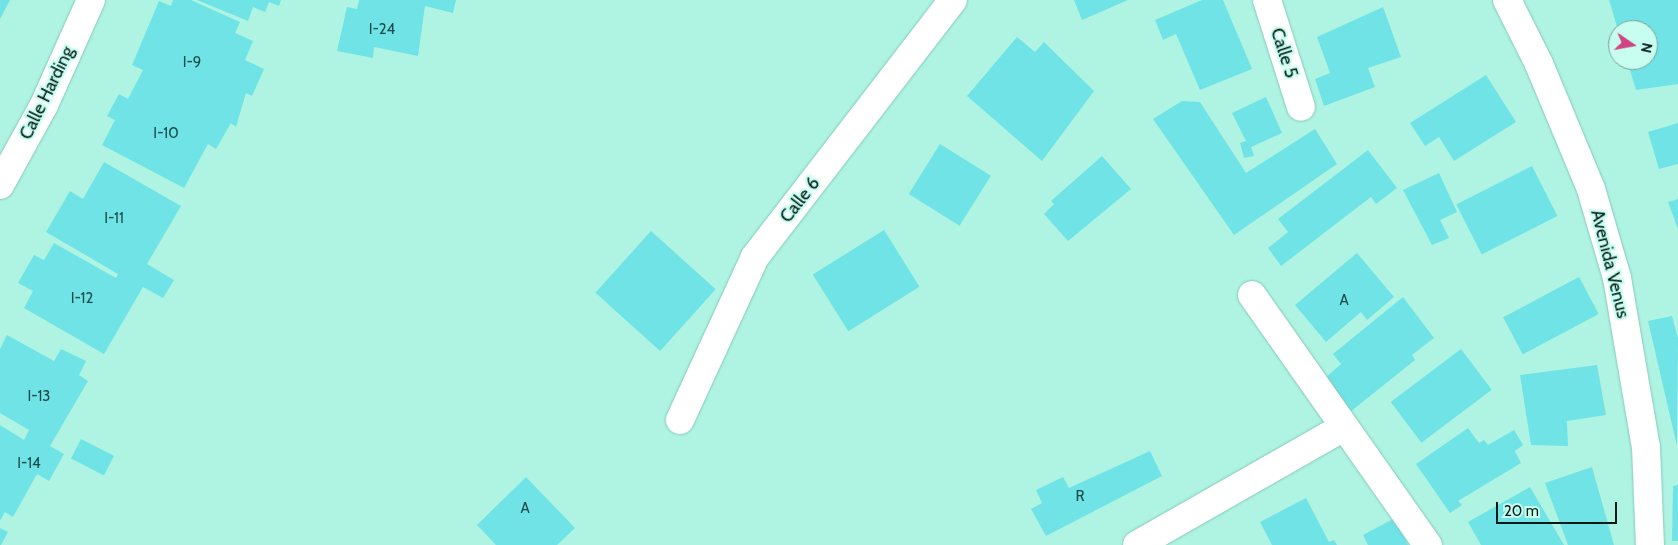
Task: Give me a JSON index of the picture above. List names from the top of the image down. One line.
{"streets":{"street":["Calle 5","Calle Harding","Calle 6","Avenida Venus"]},"house_numbers":["I-24","I-9","I-10","I-11","I-12","A","I-13","I-14","R","A"],"scale_bar":"20 m","north":"right"}
